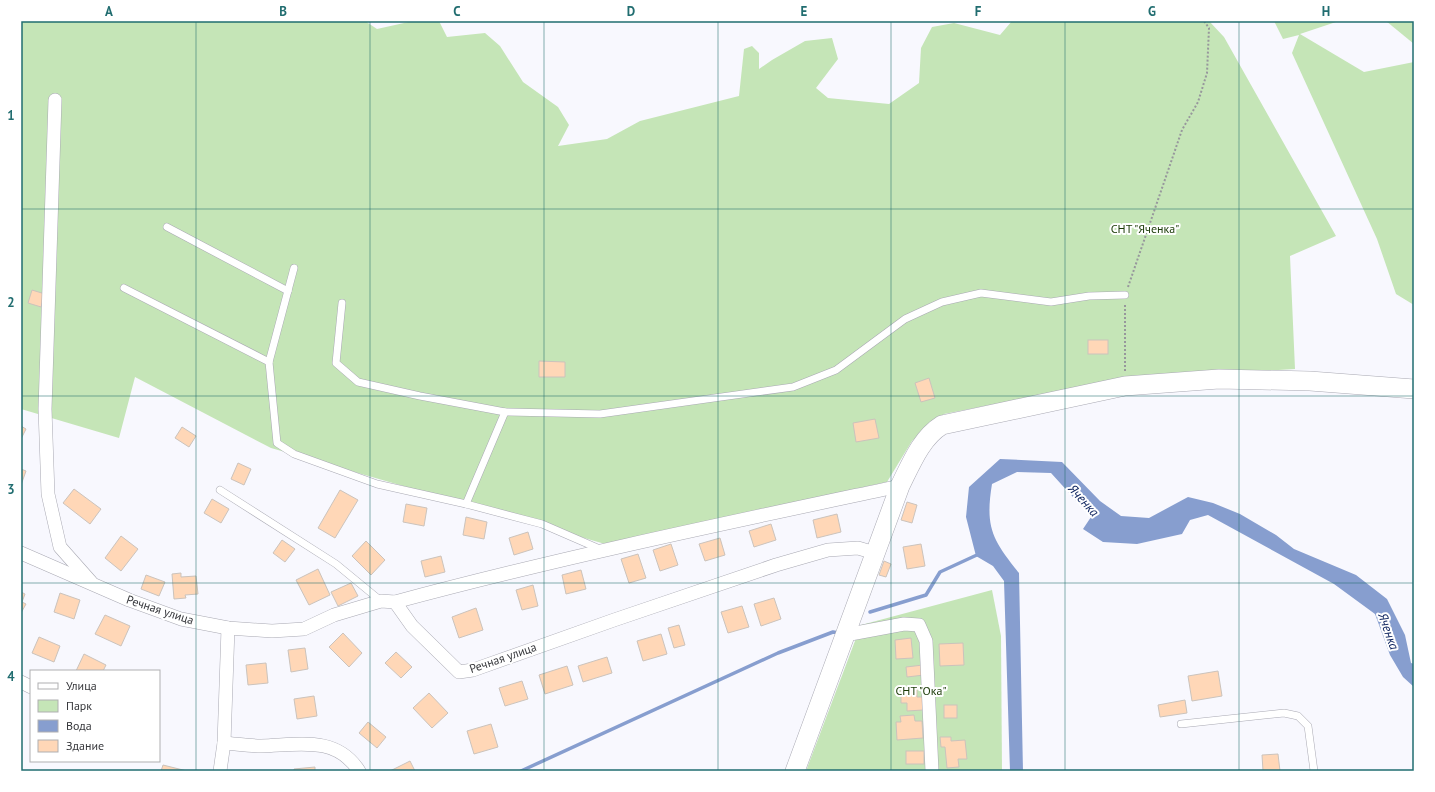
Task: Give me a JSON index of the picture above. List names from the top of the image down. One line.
{"streets":{"street":["Речная улица"]},"water":["Яченка"],"parks":["СНТ \"Яченка\"","СНТ \"Ока\""],"legend":["Улица","Парк","Вода","Здание"],"grid":{"columns":["A","B","C","D","E","F","G","H"],"rows":["1","2","3","4"]}}
